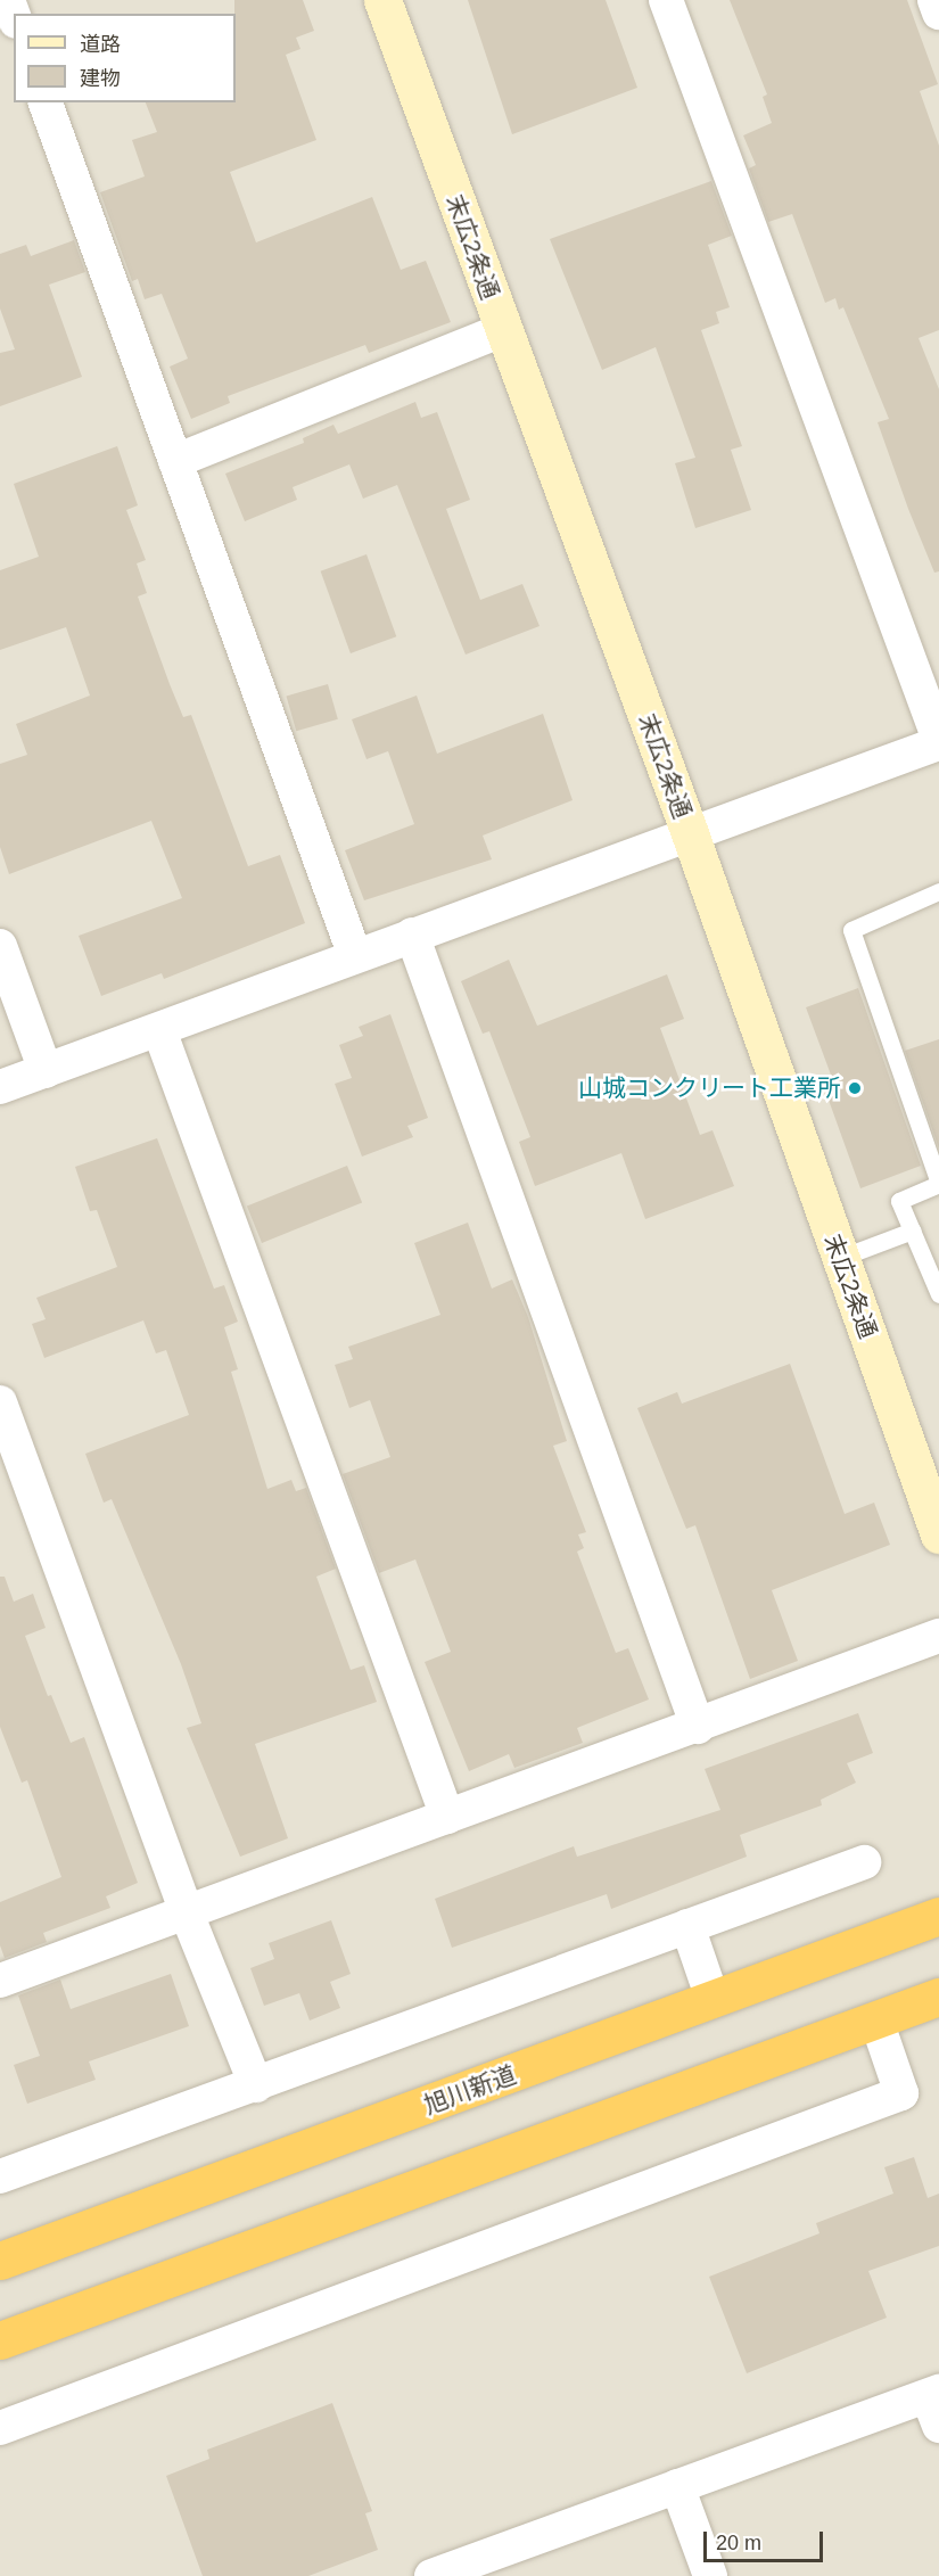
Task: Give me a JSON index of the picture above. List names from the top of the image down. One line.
{"streets":{"highway":["旭川新道"],"street":["末広2条通"]},"places":["山城コンクリート工業所"],"legend":["道路","建物"],"scale_bar":"20 m"}
